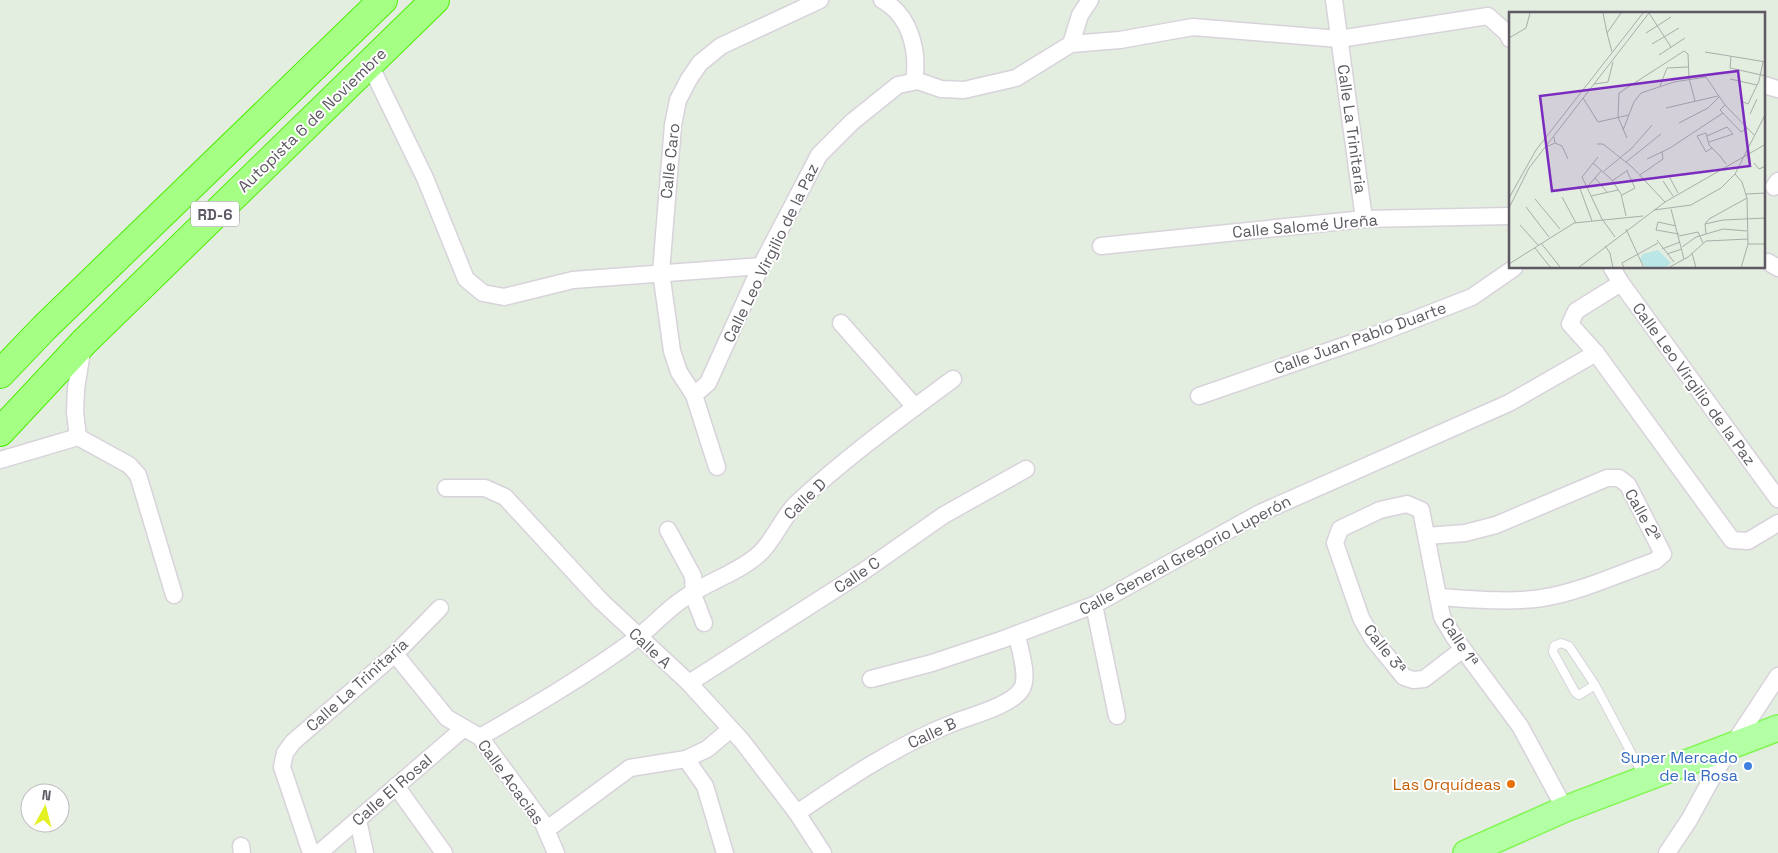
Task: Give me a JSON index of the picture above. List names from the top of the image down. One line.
{"streets":{"highway":["Autopista 6 de Noviembre","RD-6"],"street":["Calle La Trinitaria","Calle Caro","Calle Salomé Ureña","Calle Leo Virgilio de la Paz","Calle Juan Pablo Duarte","Calle D","Calle 2ª","Calle General Gregorio Luperón","Calle C","Calle 1ª","Calle A","Calle 3ª","Calle B","Calle Acacias","Calle El Rosal"]},"crossings":[["Calle La Trinitaria","Calle Salomé Ureña"],["Calle La Trinitaria","Calle Acacias"],["Calle Caro","Calle Leo Virgilio de la Paz"],["Calle D","Calle A"],["Calle D","Calle Acacias"],["Calle 2ª","Calle 1ª"],["Calle General Gregorio Luperón","Calle B"],["Calle C","Calle A"],["Calle 1ª","Calle 3ª"],["Calle A","Calle B"],["Calle Acacias","Calle El Rosal"]],"places":["Super Mercado de la Rosa","Las Orquídeas"],"north":"top"}
